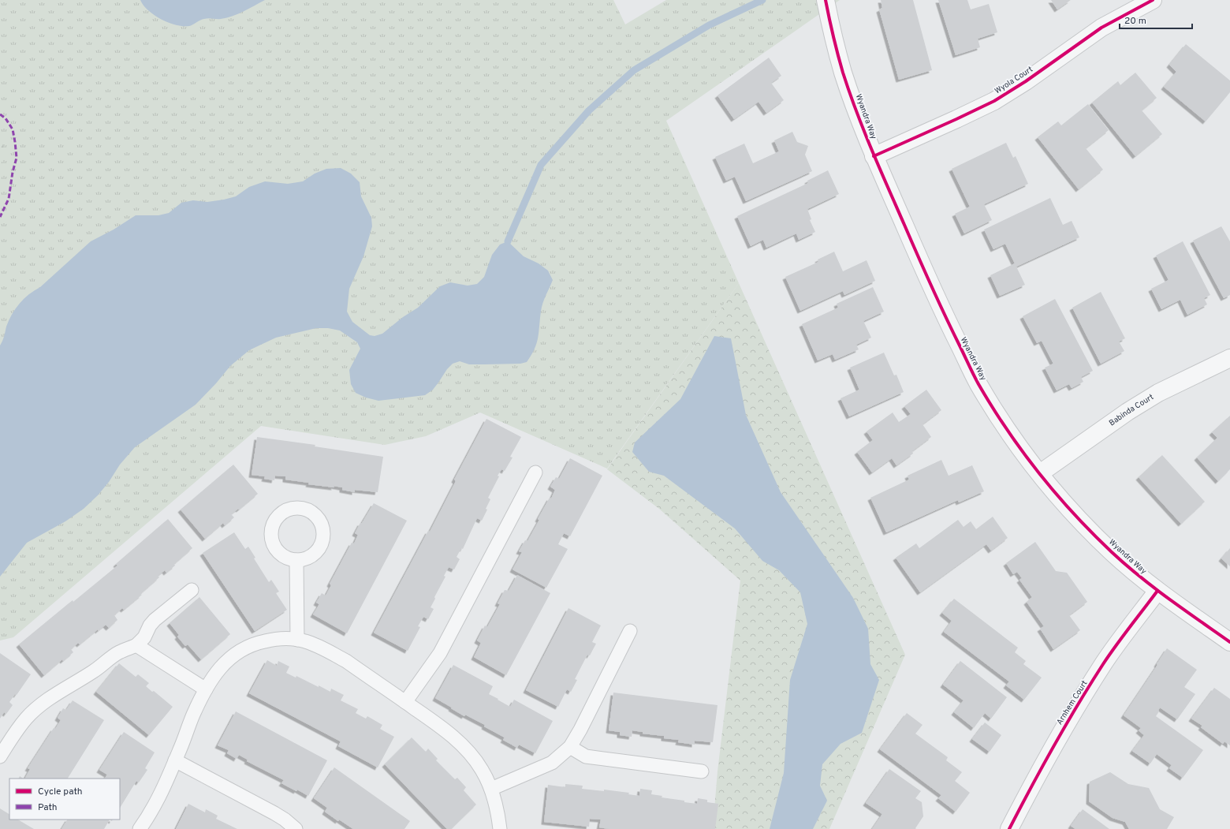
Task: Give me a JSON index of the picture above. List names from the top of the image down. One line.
{"streets":{"street":["Wyola Court","Wyandra Way","Babinda Court","Arnhem Court"]},"crossings":[["Wyola Court","Wyandra Way"],["Wyandra Way","Babinda Court"],["Wyandra Way","Arnhem Court"]],"legend":["Cycle path","Path"],"scale_bar":"20 m"}
